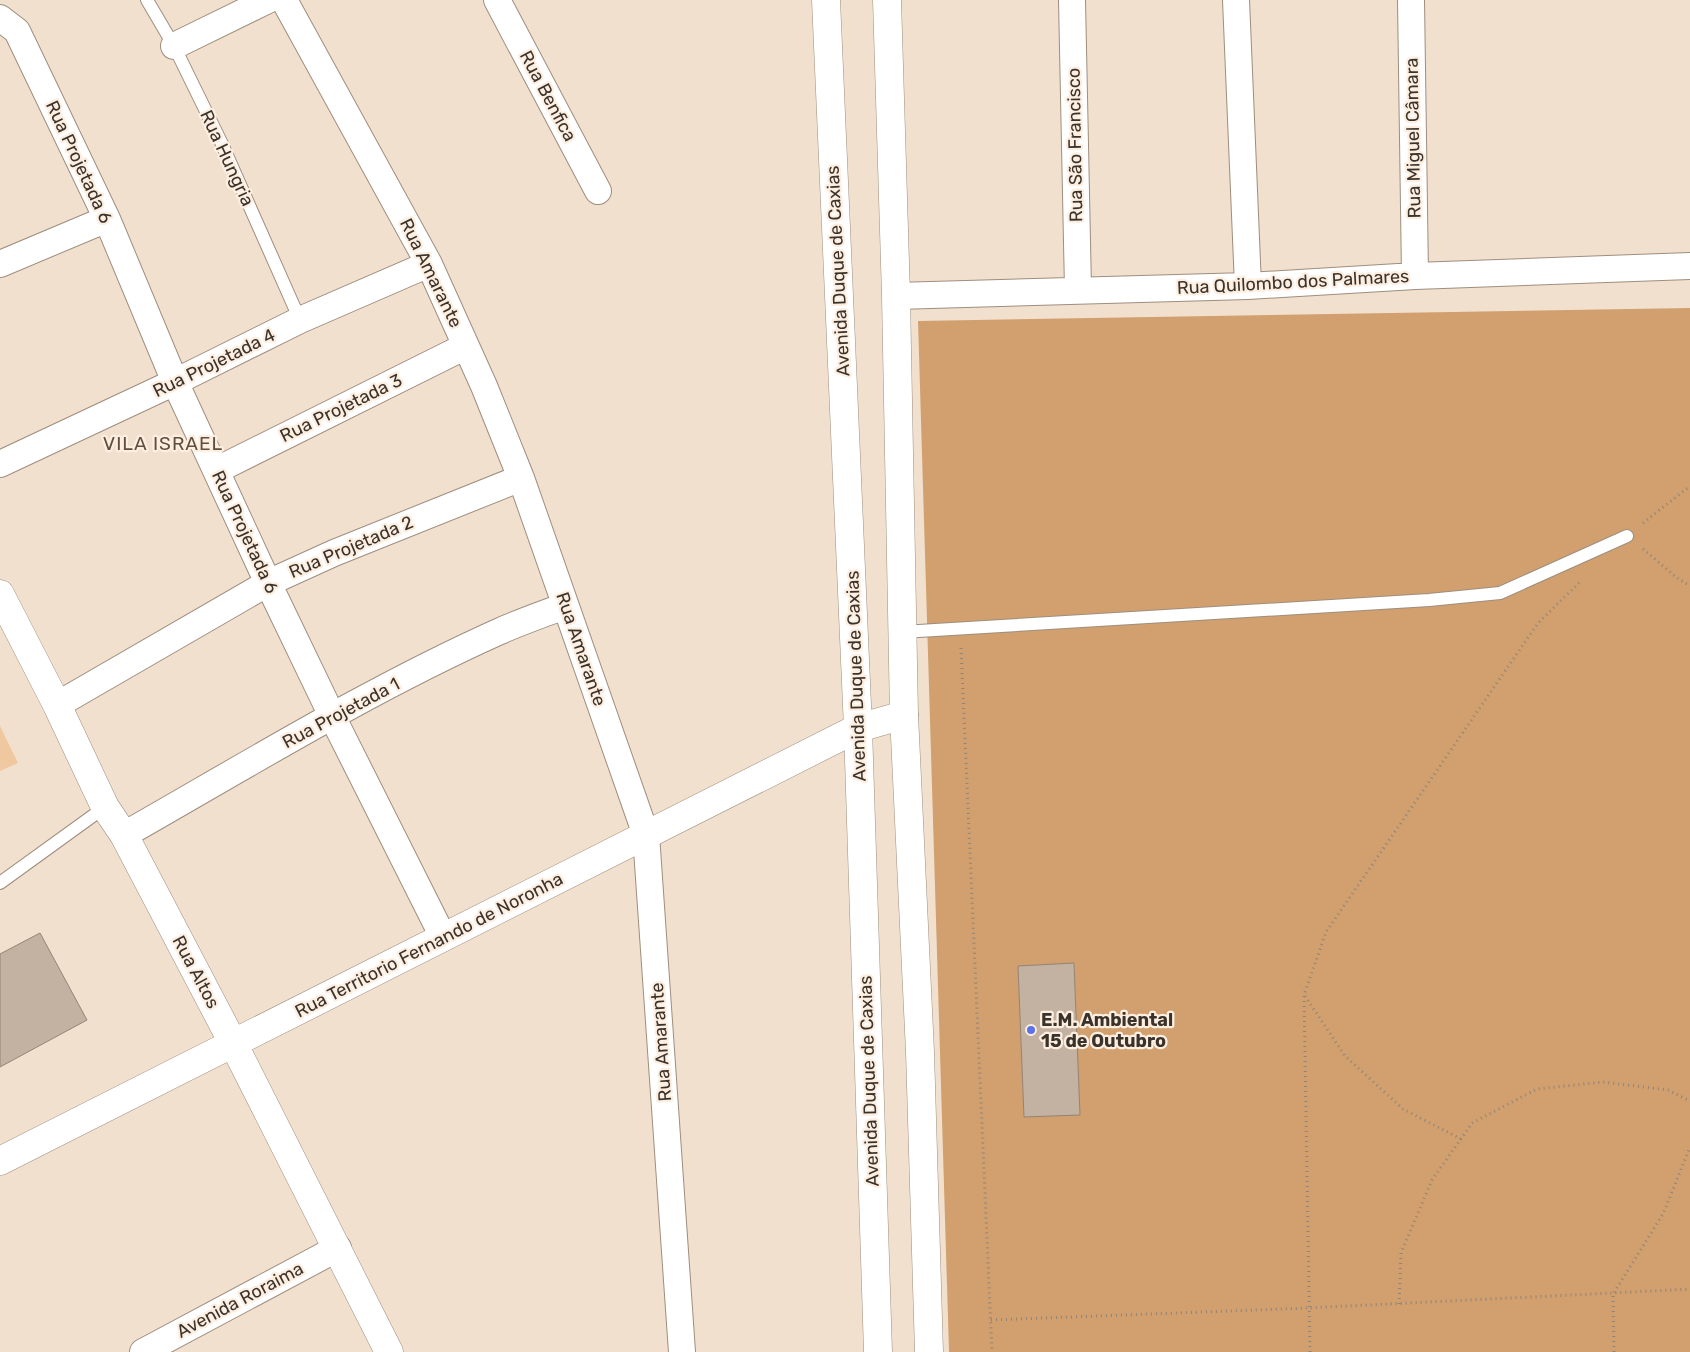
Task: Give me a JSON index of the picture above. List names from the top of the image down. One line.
{"streets":{"main road":["Avenida Duque de Caxias","Rua Territorio Fernando de Noronha","Rua Altos"],"street":["Rua Benfica","Rua Miguel Câmara","Rua São Francisco","Rua Projetada 6","Rua Amarante","Rua Quilombo dos Palmares","Rua Projetada 4","Rua Projetada 3","Rua Projetada 2","Rua Projetada 1","Avenida Roraima"],"lane":["Rua Hungria"]},"crossings":[["Rua Miguel Câmara","Rua Quilombo dos Palmares"],["Rua São Francisco","Rua Quilombo dos Palmares"],["Rua Hungria","Rua Projetada 4"],["Rua Projetada 6","Rua Projetada 4"],["Rua Projetada 6","Rua Projetada 3"],["Rua Projetada 6","Rua Projetada 2"],["Rua Projetada 6","Rua Projetada 1"],["Rua Projetada 6","Rua Territorio Fernando de Noronha"],["Avenida Duque de Caxias","Rua Territorio Fernando de Noronha"],["Rua Amarante","Rua Projetada 4"],["Rua Amarante","Rua Projetada 3"],["Rua Amarante","Rua Projetada 2"],["Rua Amarante","Rua Projetada 1"],["Rua Amarante","Rua Territorio Fernando de Noronha"],["Rua Projetada 2","Rua Altos"],["Rua Projetada 1","Rua Altos"],["Rua Territorio Fernando de Noronha","Rua Altos"],["Rua Altos","Avenida Roraima"]],"districts":["VILA ISRAEL"],"places":["E.M. Ambiental 15 de Outubro"]}
